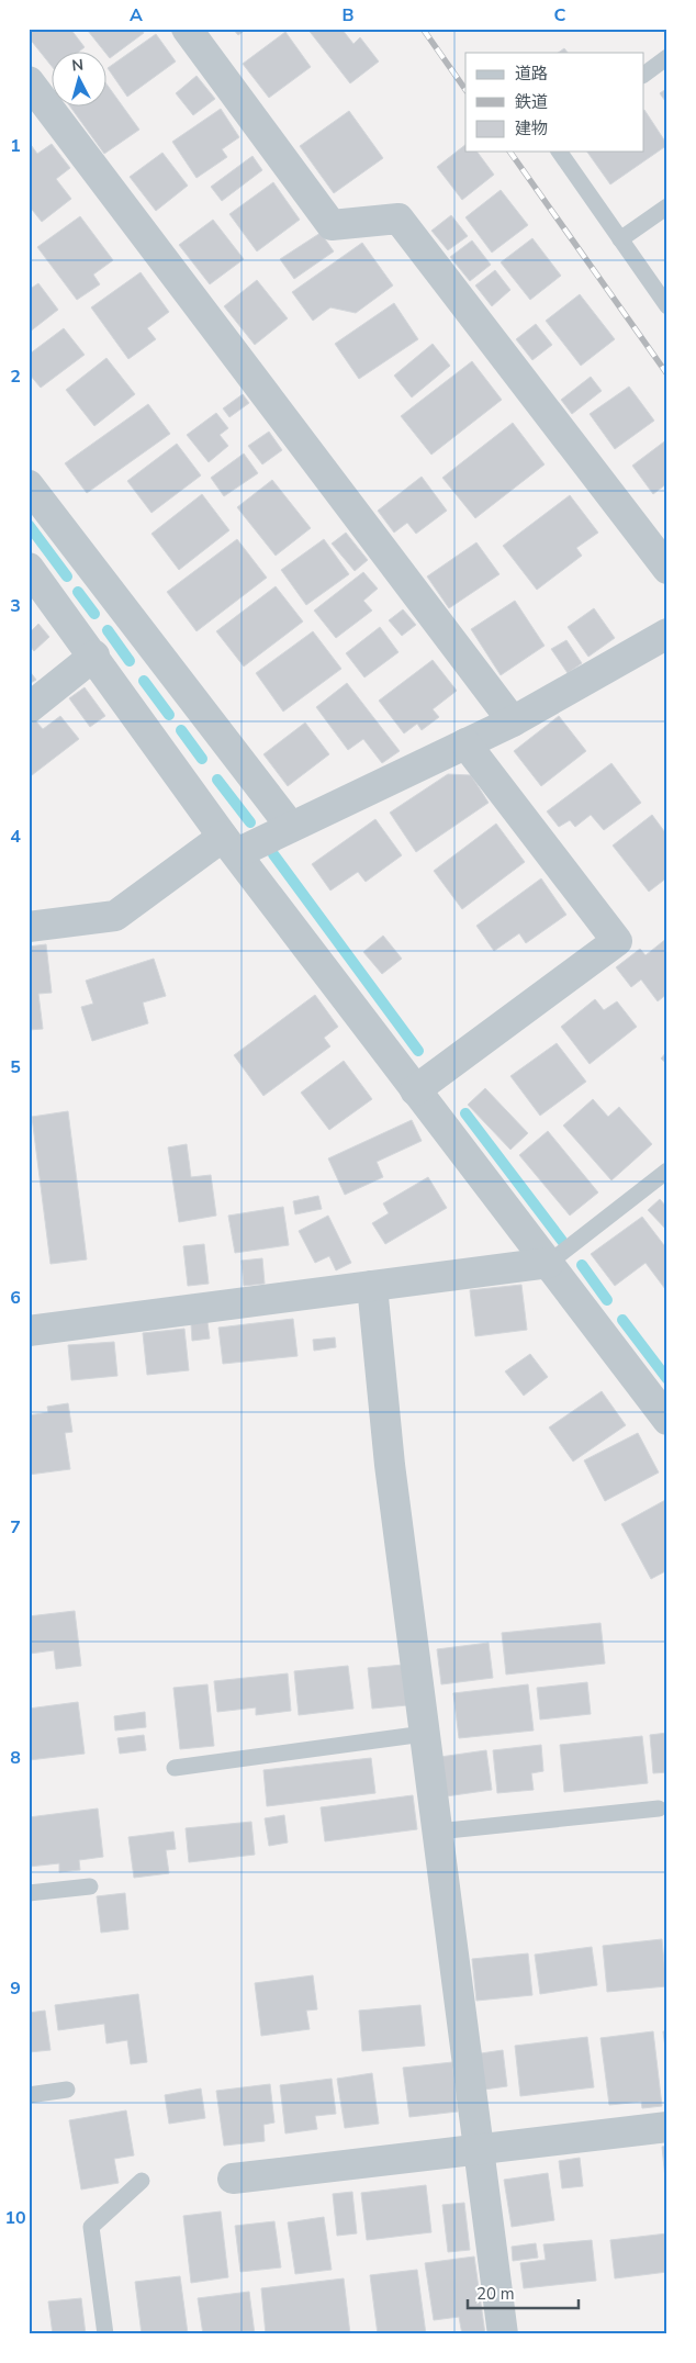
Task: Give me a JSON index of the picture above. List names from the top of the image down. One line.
{"legend":["道路","鉄道","建物"],"scale_bar":"20 m","north":"top","grid":{"columns":["A","B","C"],"rows":["1","2","3","4","5","6","7","8","9","10"]}}
